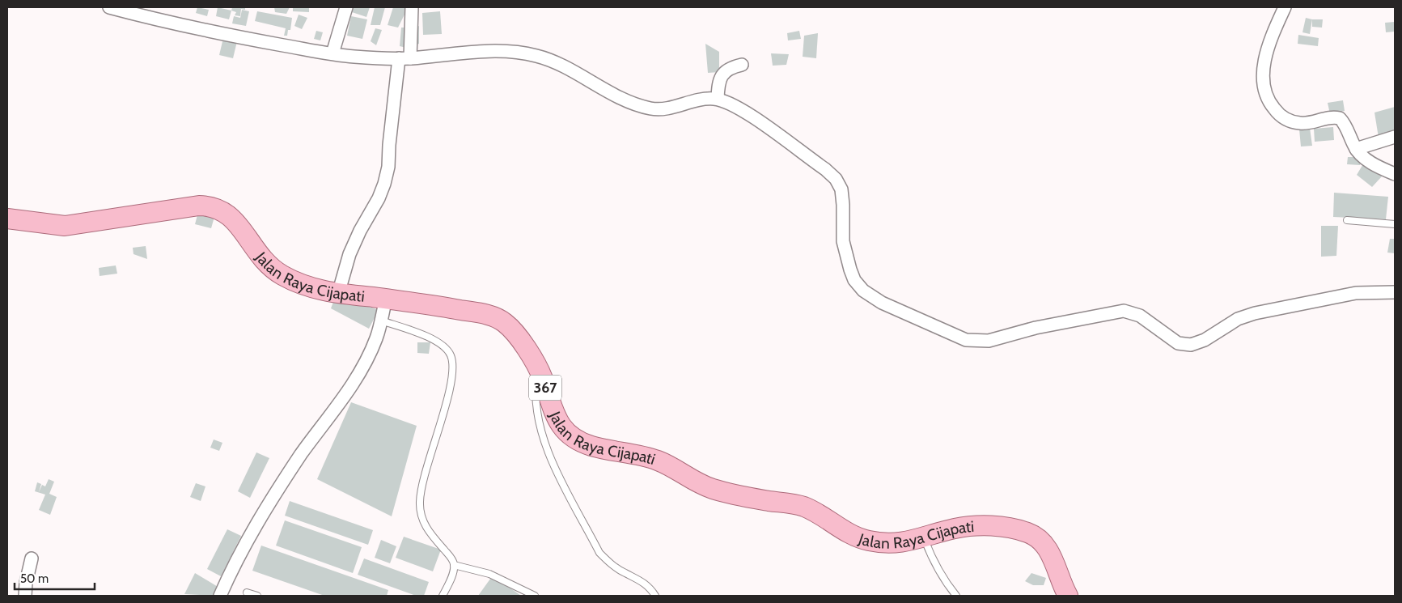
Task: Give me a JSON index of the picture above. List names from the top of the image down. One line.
{"streets":{"main road":["Jalan Raya Cijapati","367"]},"scale_bar":"50 m"}
